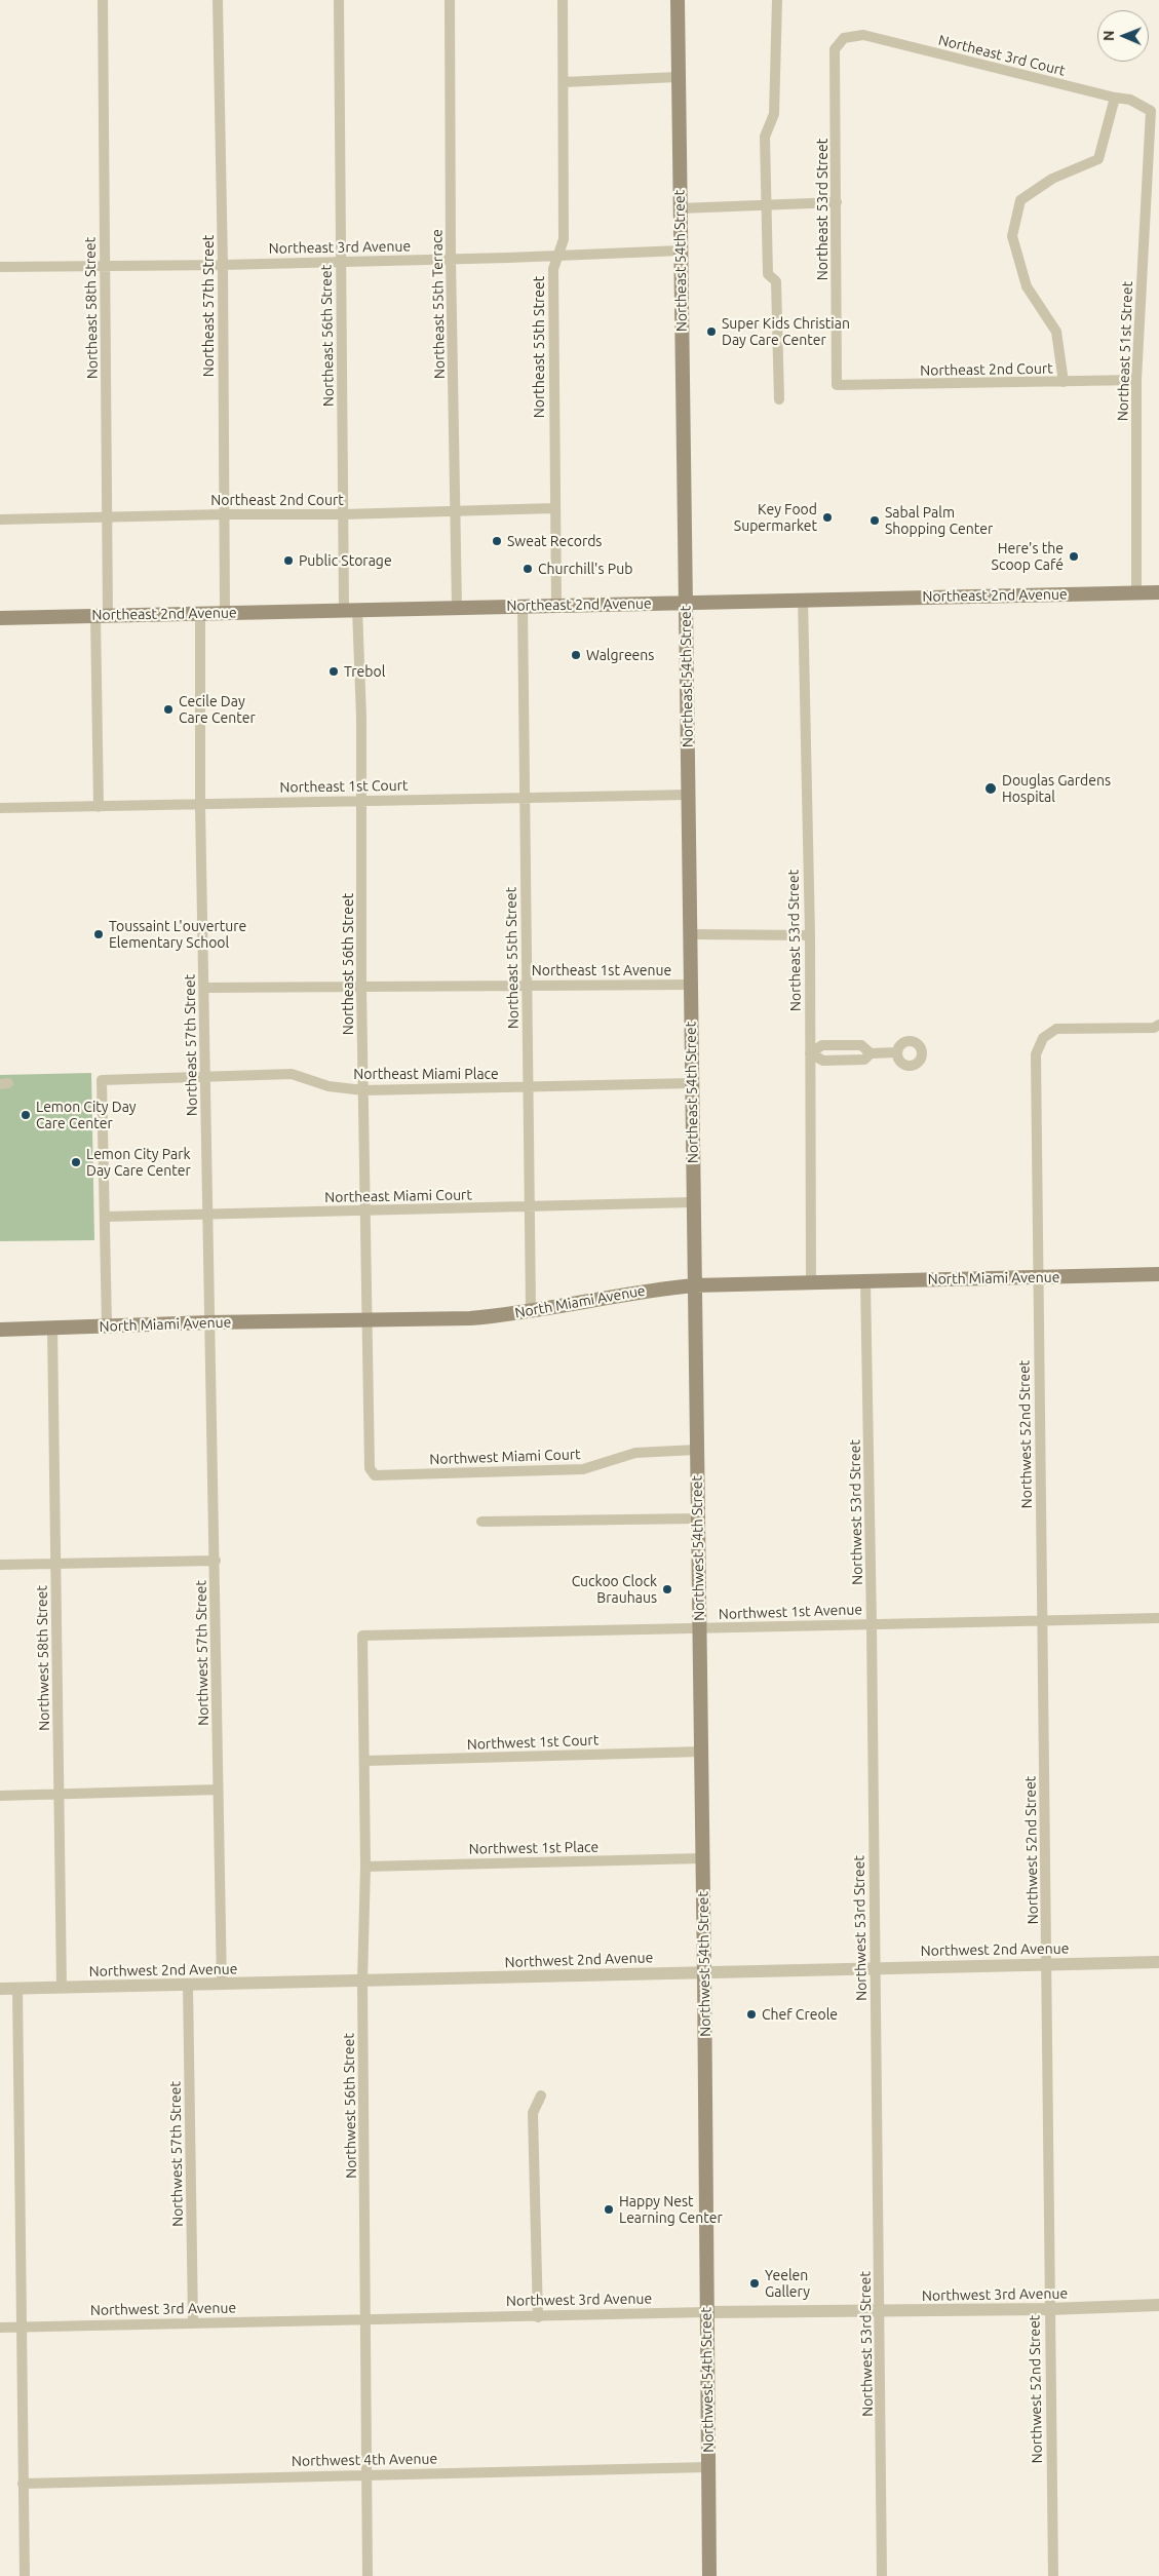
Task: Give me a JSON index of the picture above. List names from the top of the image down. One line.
{"streets":{"main road":["Northeast 54th Street","Northeast 2nd Avenue","North Miami Avenue","Northwest 54th Street"],"street":["Northeast 3rd Court","Northeast 53rd Street","Northeast 3rd Avenue","Northeast 55th Terrace","Northeast 57th Street","Northeast 58th Street","Northeast 56th Street","Northeast 55th Street","Northeast 51st Street","Northeast 2nd Court","Northeast 1st Court","Northeast 1st Avenue","Northeast Miami Place","Northeast Miami Court","Northwest 52nd Street","Northwest Miami Court","Northwest 53rd Street","Northwest 1st Avenue","Northwest 57th Street","Northwest 58th Street","Northwest 1st Court","Northwest 1st Place","Northwest 2nd Avenue","Northwest 56th Street","Northwest 3rd Avenue","Northwest 4th Avenue"]},"crossings":[["Northeast 3rd Court","Northeast 53rd Street"],["Northeast 3rd Court","Northeast 51st Street"],["Northeast 53rd Street","Northeast 2nd Court"],["Northeast 53rd Street","Northeast 2nd Avenue"],["Northeast 53rd Street","North Miami Avenue"],["Northeast 3rd Avenue","Northeast 54th Street"],["Northeast 3rd Avenue","Northeast 55th Terrace"],["Northeast 3rd Avenue","Northeast 57th Street"],["Northeast 3rd Avenue","Northeast 58th Street"],["Northeast 3rd Avenue","Northeast 56th Street"],["Northeast 3rd Avenue","Northeast 55th Street"],["Northeast 54th Street","Northeast 2nd Avenue"],["Northeast 54th Street","Northeast 1st Court"],["Northeast 54th Street","Northeast 1st Avenue"],["Northeast 54th Street","Northeast Miami Place"],["Northeast 54th Street","Northeast Miami Court"],["Northeast 54th Street","North Miami Avenue"],["Northeast 54th Street","Northwest 54th Street"],["Northeast 55th Terrace","Northeast 2nd Court"],["Northeast 55th Terrace","Northeast 2nd Avenue"],["Northeast 57th Street","Northeast 2nd Court"],["Northeast 57th Street","Northeast 2nd Avenue"],["Northeast 57th Street","Northeast 1st Court"],["Northeast 57th Street","Northeast 1st Avenue"],["Northeast 57th Street","Northeast Miami Place"],["Northeast 57th Street","Northeast Miami Court"],["Northeast 57th Street","North Miami Avenue"],["Northeast 57th Street","Northwest 57th Street"],["Northeast 58th Street","Northeast 2nd Court"],["Northeast 58th Street","Northeast 2nd Avenue"],["Northeast 58th Street","Northeast 1st Court"],["Northeast 56th Street","Northeast 2nd Court"],["Northeast 56th Street","Northeast 2nd Avenue"],["Northeast 56th Street","Northeast 1st Court"],["Northeast 56th Street","Northeast 1st Avenue"],["Northeast 56th Street","Northeast Miami Place"],["Northeast 56th Street","Northeast Miami Court"],["Northeast 56th Street","North Miami Avenue"],["Northeast 56th Street","Northwest Miami Court"],["Northeast 55th Street","Northeast 2nd Court"],["Northeast 55th Street","Northeast 2nd Avenue"],["Northeast 55th Street","Northeast 1st Court"],["Northeast 55th Street","Northeast 1st Avenue"],["Northeast 55th Street","Northeast Miami Place"],["Northeast 55th Street","Northeast Miami Court"],["Northeast 55th Street","North Miami Avenue"],["Northeast 51st Street","Northeast 2nd Court"],["Northeast 51st Street","Northeast 2nd Avenue"],["Northeast Miami Place","Northeast Miami Court"],["North Miami Avenue","Northwest 52nd Street"],["North Miami Avenue","Northwest Miami Court"],["North Miami Avenue","Northwest 53rd Street"],["North Miami Avenue","Northwest 57th Street"],["North Miami Avenue","Northwest 58th Street"],["Northwest 52nd Street","Northwest 1st Avenue"],["Northwest 52nd Street","Northwest 2nd Avenue"],["Northwest 52nd Street","Northwest 3rd Avenue"],["Northwest Miami Court","Northwest 54th Street"],["Northwest 53rd Street","Northwest 1st Avenue"],["Northwest 53rd Street","Northwest 2nd Avenue"],["Northwest 53rd Street","Northwest 3rd Avenue"],["Northwest 54th Street","Northwest 1st Avenue"],["Northwest 54th Street","Northwest 1st Court"],["Northwest 54th Street","Northwest 1st Place"],["Northwest 54th Street","Northwest 2nd Avenue"],["Northwest 54th Street","Northwest 3rd Avenue"],["Northwest 54th Street","Northwest 4th Avenue"],["Northwest 1st Avenue","Northwest 56th Street"],["Northwest 57th Street","Northwest 2nd Avenue"],["Northwest 57th Street","Northwest 3rd Avenue"],["Northwest 58th Street","Northwest 2nd Avenue"],["Northwest 1st Court","Northwest 56th Street"],["Northwest 1st Place","Northwest 56th Street"],["Northwest 2nd Avenue","Northwest 56th Street"],["Northwest 56th Street","Northwest 3rd Avenue"],["Northwest 56th Street","Northwest 4th Avenue"]],"places":["Super Kids Christian Day Care Center","Key Food Supermarket","Sabal Palm Shopping Center","Sweat Records","Here's the Scoop Café","Public Storage","Churchill's Pub","Walgreens","Trebol","Cecile Day Care Center","Douglas Gardens Hospital","Toussaint L'ouverture Elementary School","Lemon City Day Care Center","Lemon City Park Day Care Center","Cuckoo Clock Brauhaus","Chef Creole","Happy Nest Learning Center","Yeelen Gallery"],"north":"left"}
